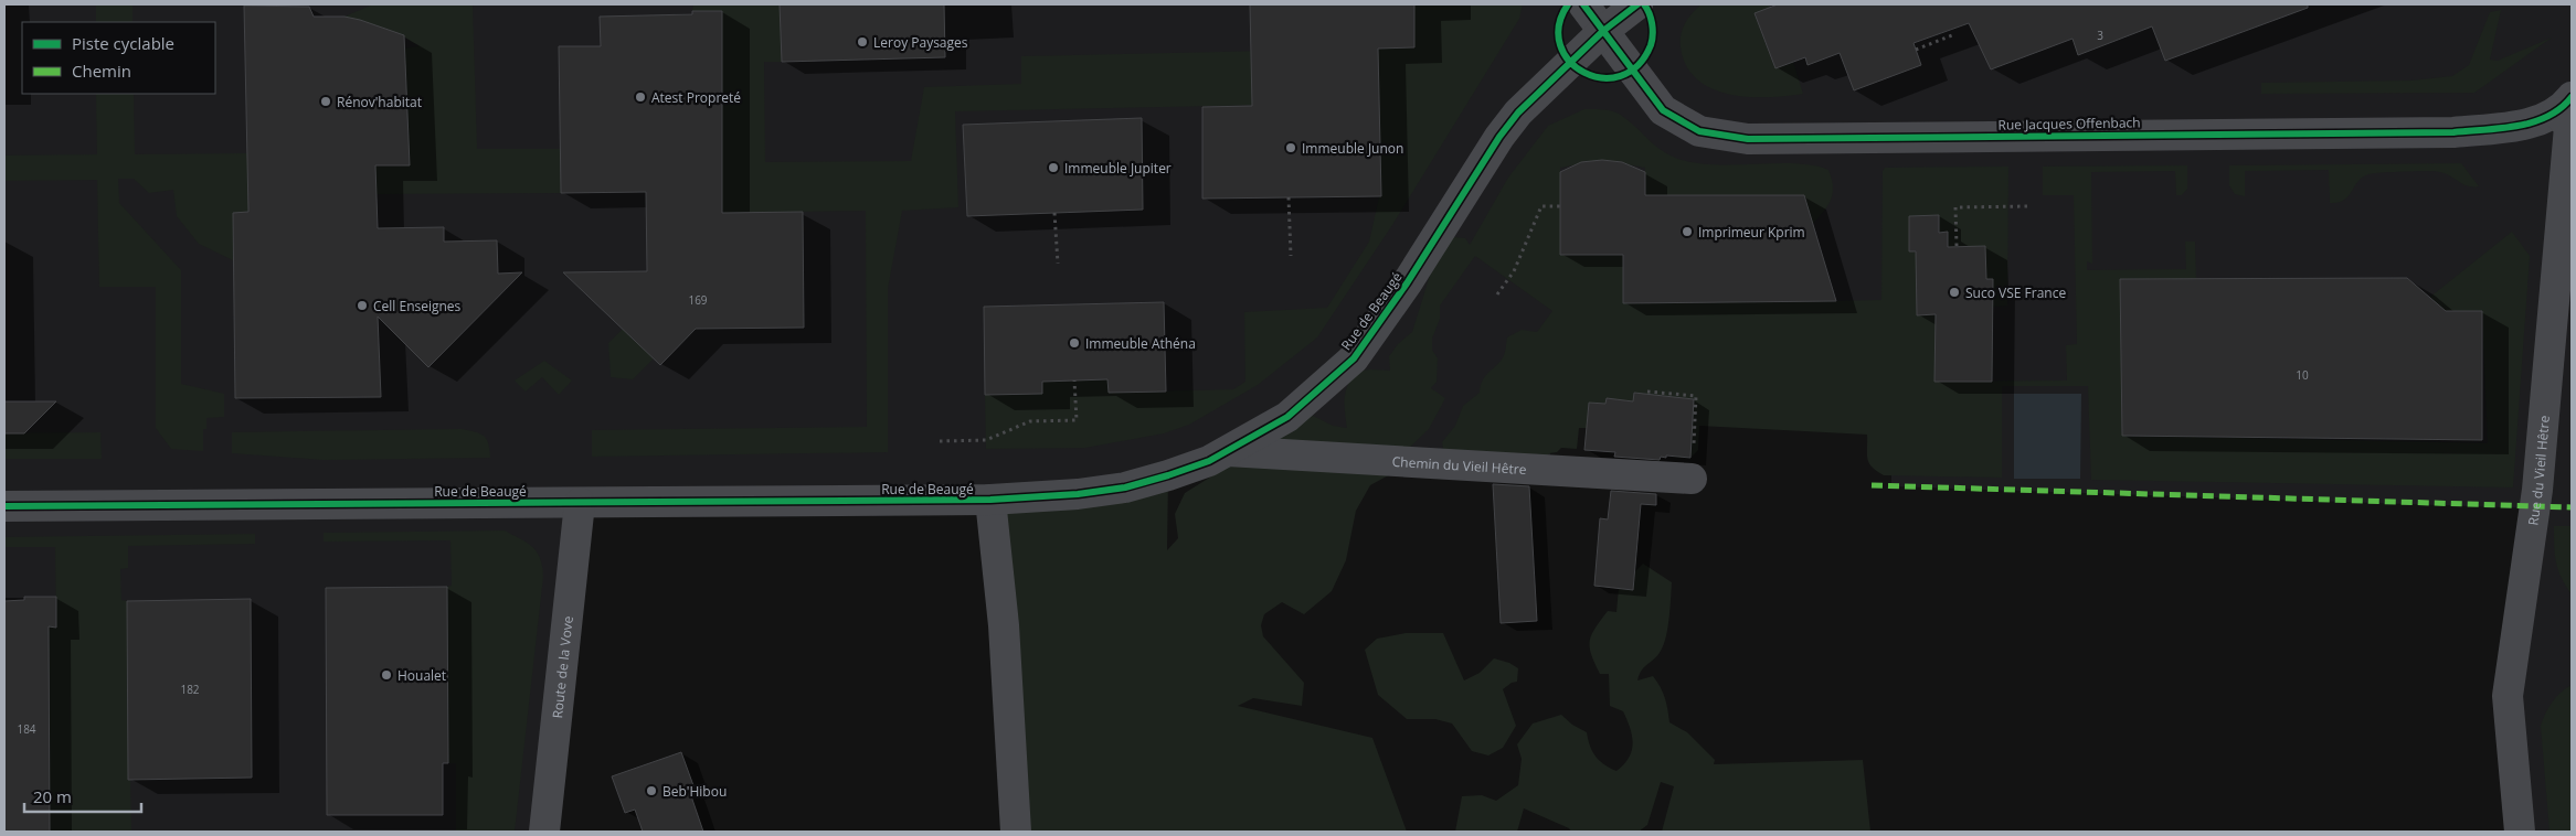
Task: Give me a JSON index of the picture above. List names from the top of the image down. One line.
{"streets":{"street":["Rue Jacques Offenbach","Rue de Beaugé","Chemin du Vieil Hêtre","Rue du Vieil Hêtre","Route de la Vove"]},"crossings":[["Rue Jacques Offenbach","Rue de Beaugé"],["Rue Jacques Offenbach","Rue du Vieil Hêtre"],["Rue de Beaugé","Chemin du Vieil Hêtre"],["Rue de Beaugé","Route de la Vove"]],"places":["Leroy Paysages","Atest Propreté","Rénov'habitat","Immeuble Junon","Immeuble Jupiter","Imprimeur Kprim","Suco VSE France","Cell Enseignes","Immeuble Athéna","Houalet","Beb'Hibou"],"house_numbers":["3","169","10","182","184"],"legend":["Piste cyclable","Chemin"],"scale_bar":"20 m"}
